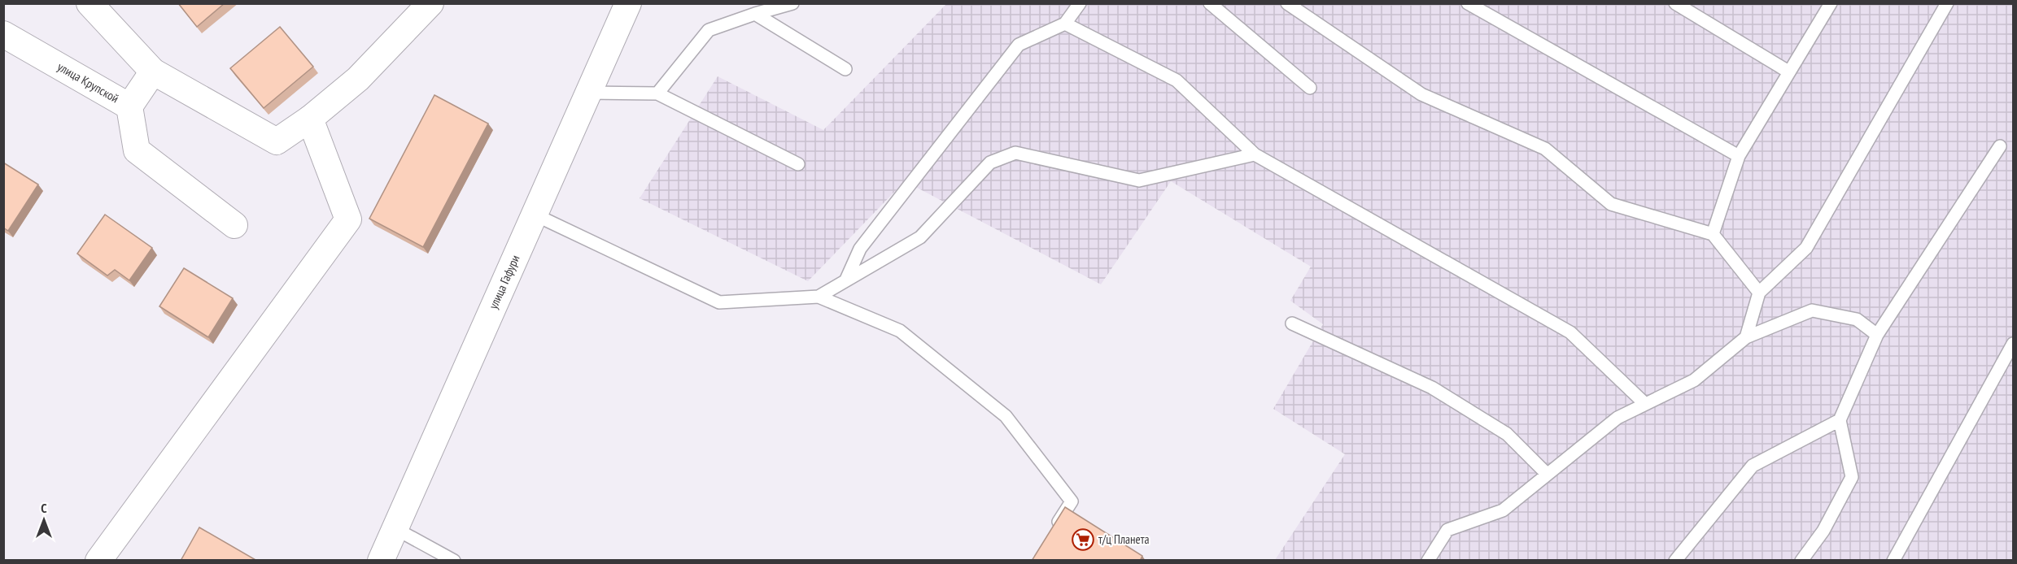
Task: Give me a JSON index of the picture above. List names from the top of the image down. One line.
{"streets":{"street":["улица Крупской","улица Гафури"]},"places":{"supermarket":["т/ц Планета"]},"north":"top"}
